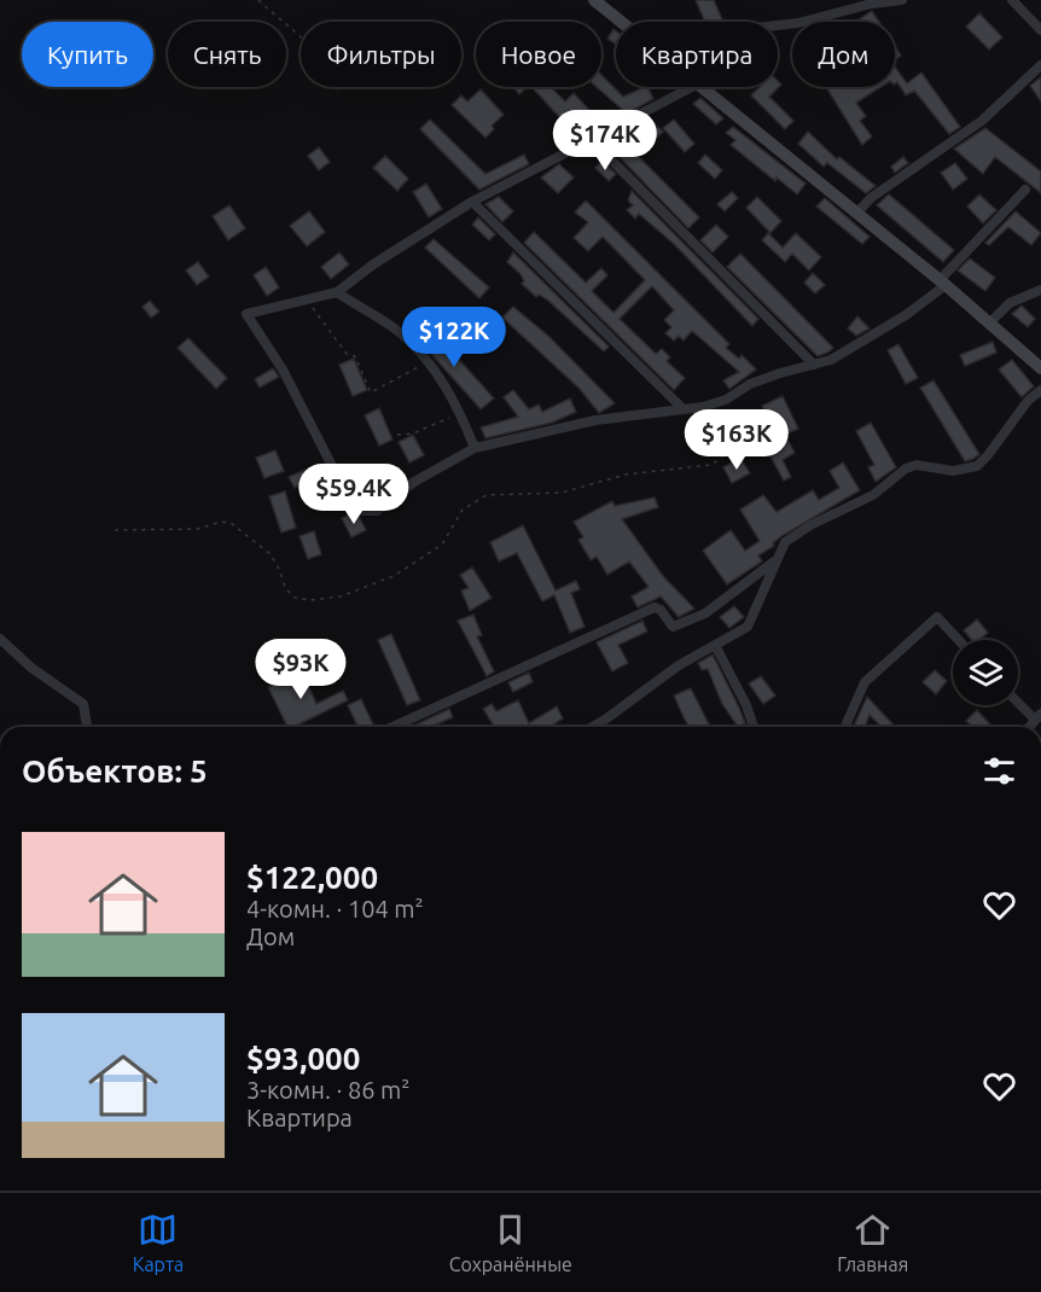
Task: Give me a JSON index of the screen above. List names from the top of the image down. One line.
{"page":{"chip":["Купить","Снять","Фильтры","Новое","Квартира","Дом"],"price":["$174K","$122K","$163K","$59.4K","$93K"],"heading":"Объектов: 5","list":[{"name":"$122,000","note":"4-комн. · 104 m² · Дом"},{"name":"$93,000","note":"3-комн. · 86 m² · Квартира"}],"tabs":["Карта","Сохранённые","Главная"]}}
